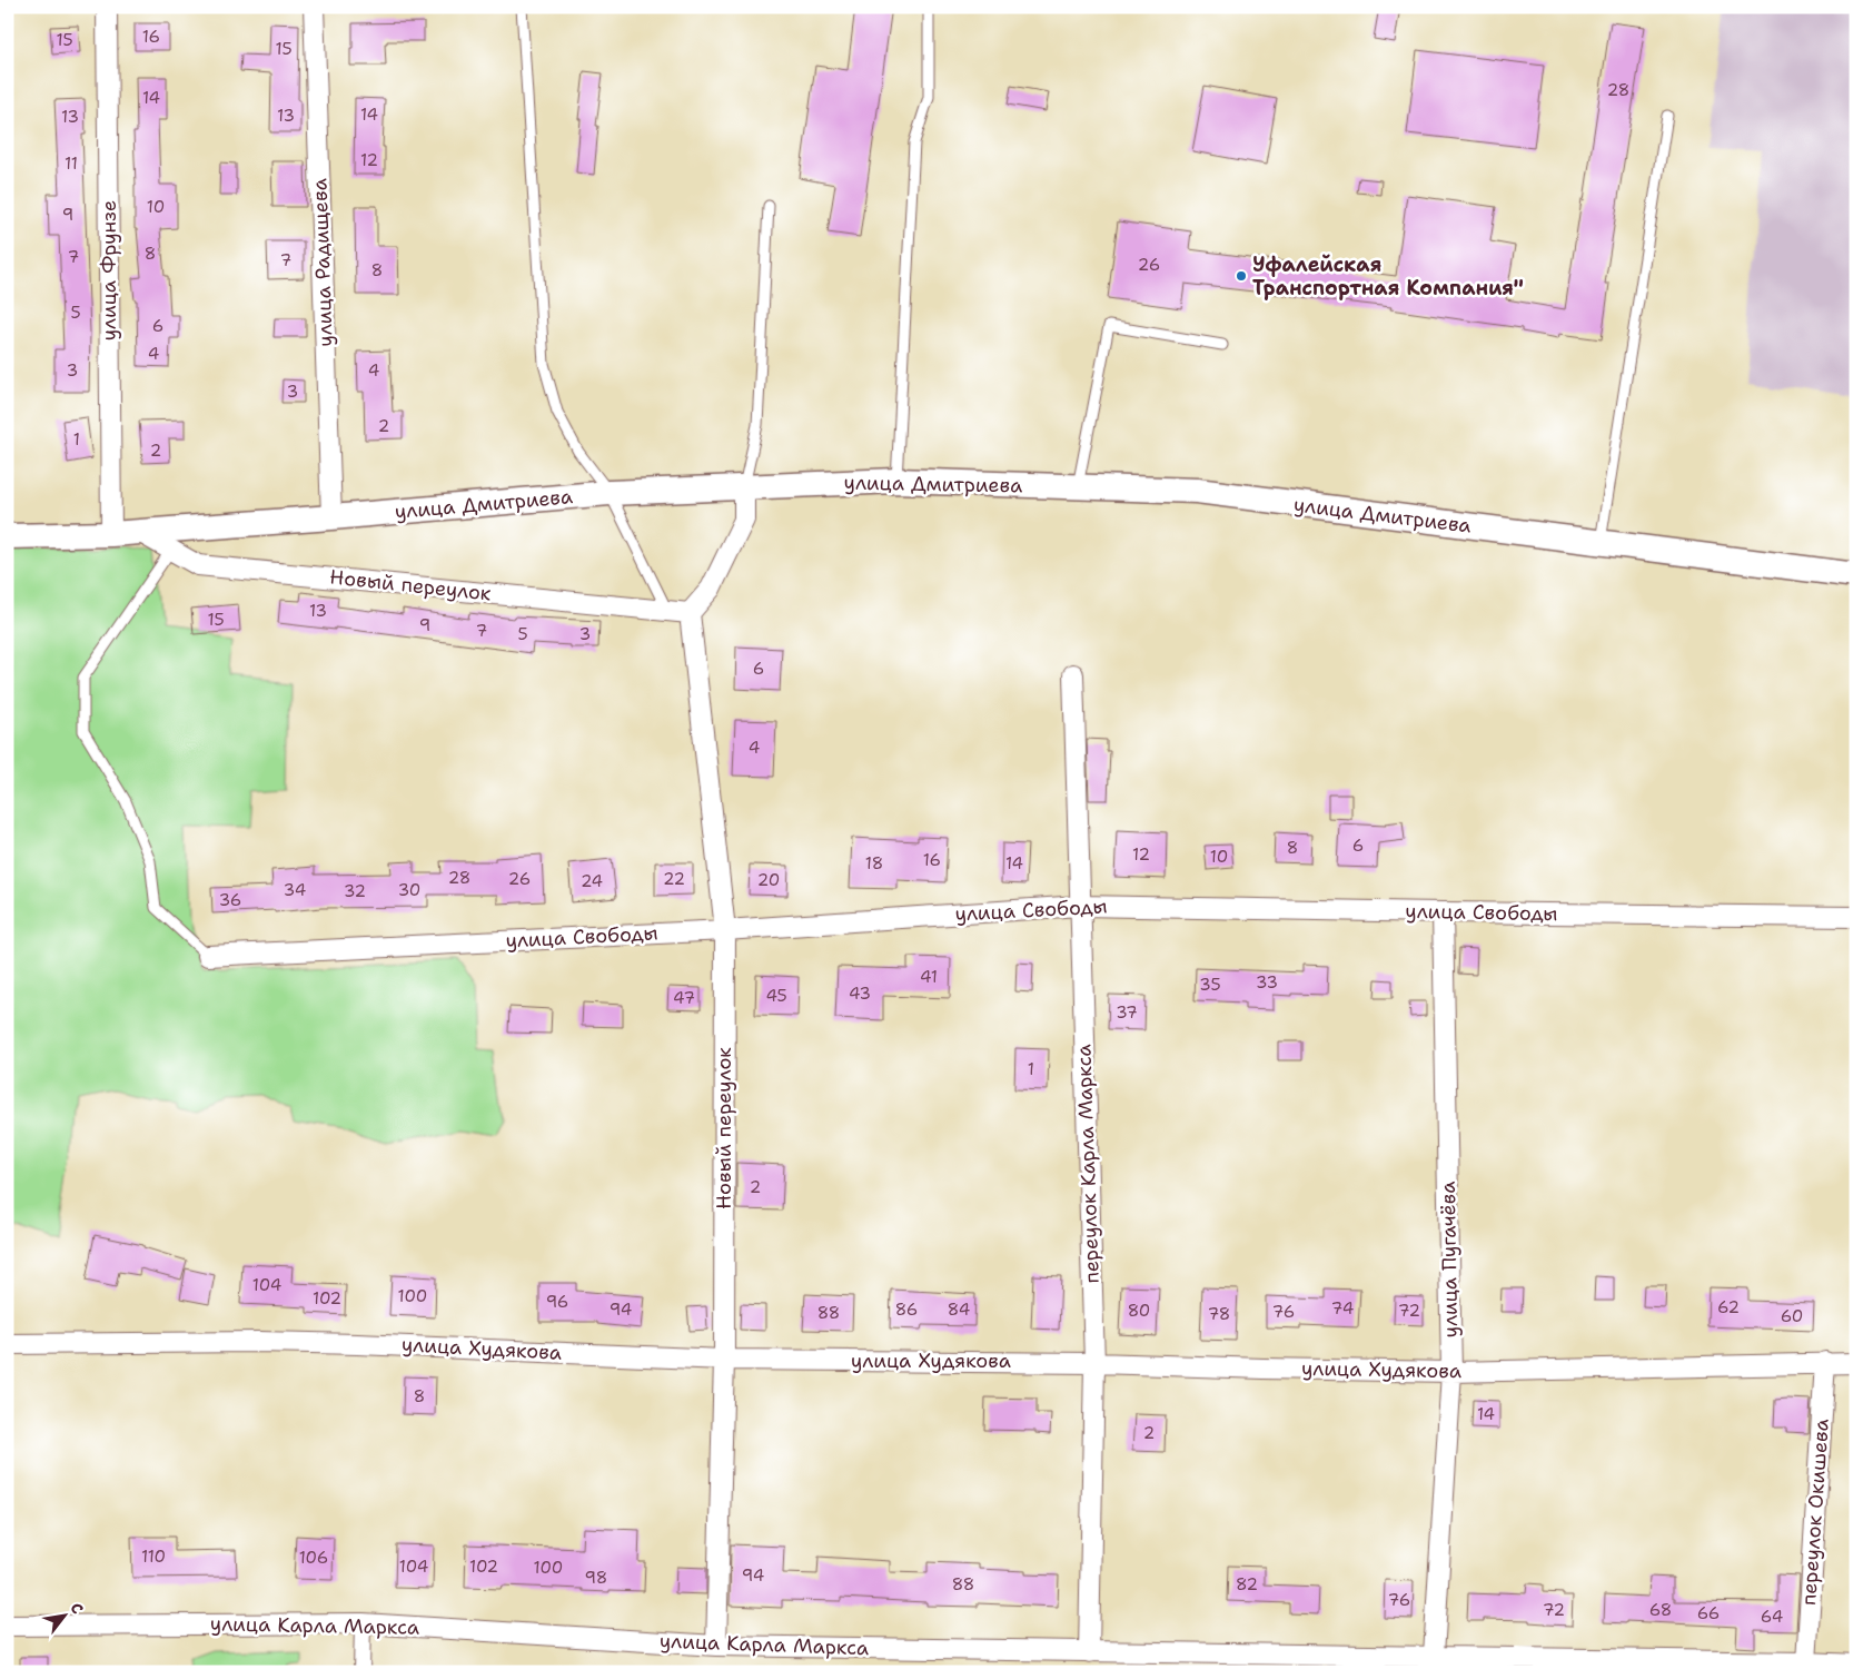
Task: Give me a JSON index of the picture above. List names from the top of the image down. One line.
{"streets":{"street":["улица Радищева","улица Фрунзе","улица Дмитриева","Новый переулок","улица Свободы","переулок Карла Маркса","улица Пугачёва","улица Худякова","переулок Окишева","улица Карла Маркса"]},"crossings":[["улица Радищева","улица Дмитриева"],["улица Фрунзе","улица Дмитриева"],["улица Дмитриева","Новый переулок"],["Новый переулок","улица Свободы"],["Новый переулок","улица Худякова"],["Новый переулок","улица Карла Маркса"],["улица Свободы","переулок Карла Маркса"],["улица Свободы","улица Пугачёва"],["переулок Карла Маркса","улица Худякова"],["переулок Карла Маркса","улица Карла Маркса"],["улица Пугачёва","улица Худякова"],["улица Пугачёва","улица Карла Маркса"],["улица Худякова","переулок Окишева"],["переулок Окишева","улица Карла Маркса"]],"places":["Уфалейская Транспортная Компания\""],"house_numbers":["16","15","15","28","14","14","13","13","12","11","10","9","8","7","7","26","8","5","6","4","3","4","3","2","1","2","13","15","9","7","5","3","6","4","6","8","12","10","16","18","14","28","26","22","20","24","34","30","32","36","41","33","35","43","45","47","37","1","2","104","100","102","96","62","74","94","86","84","80","72","76","88","78","60","8","14","2","110","106","104","102","100","94","98","88","82","76","72","68","66","64"],"north":"top right"}
